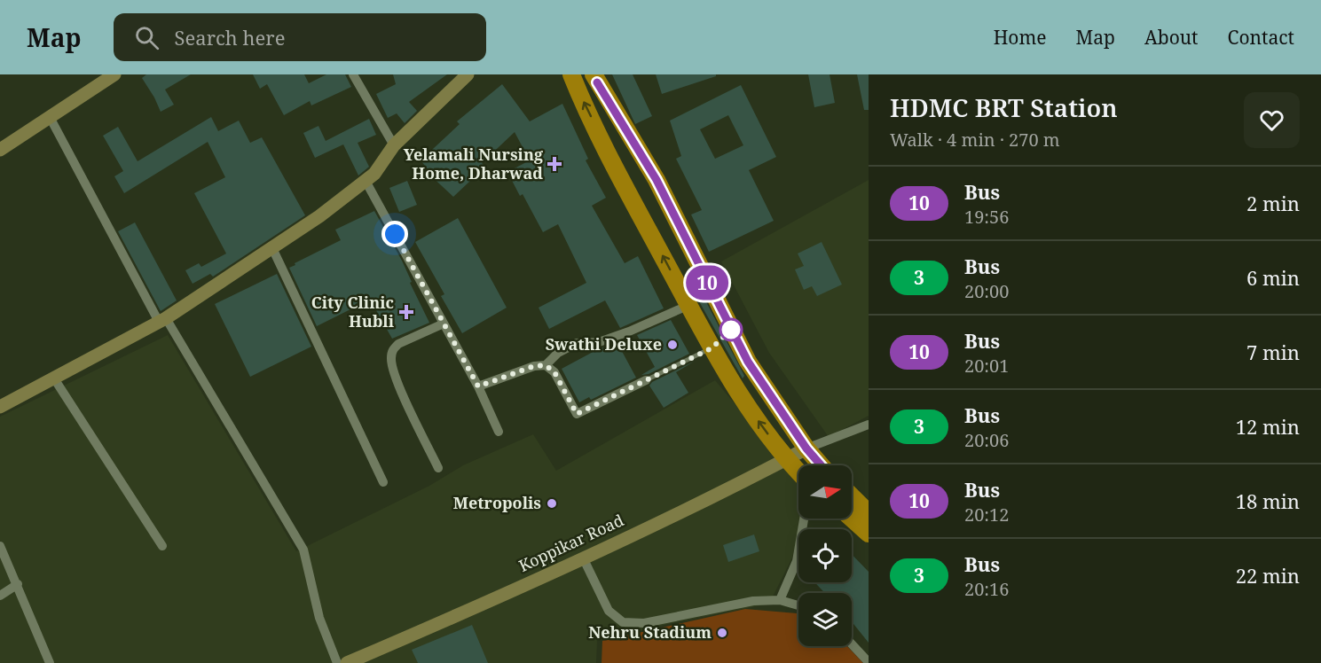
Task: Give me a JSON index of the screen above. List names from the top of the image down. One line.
{"streets":{"street":["Koppikar Road"]},"places":{"health":["Yelamali Nursing Home, Dharwad","City Clinic Hubli"],"other":["Swathi Deluxe","Metropolis","Nehru Stadium"]},"lines":["bus line 10"],"north":"right","page":{"header":"Map","search":"Search here","nav":["Home","Map","About","Contact"],"on_map":"10","heading":["HDMC BRT Station","Walk · 4 min · 270 m"],"list":[{"mark":"10","name":"Bus","note":"19:56","value":"2 min"},{"mark":"3","name":"Bus","note":"20:00","value":"6 min"},{"mark":"10","name":"Bus","note":"20:01","value":"7 min"},{"mark":"3","name":"Bus","note":"20:06","value":"12 min"},{"mark":"10","name":"Bus","note":"20:12","value":"18 min"},{"mark":"3","name":"Bus","note":"20:16","value":"22 min"}]}}
